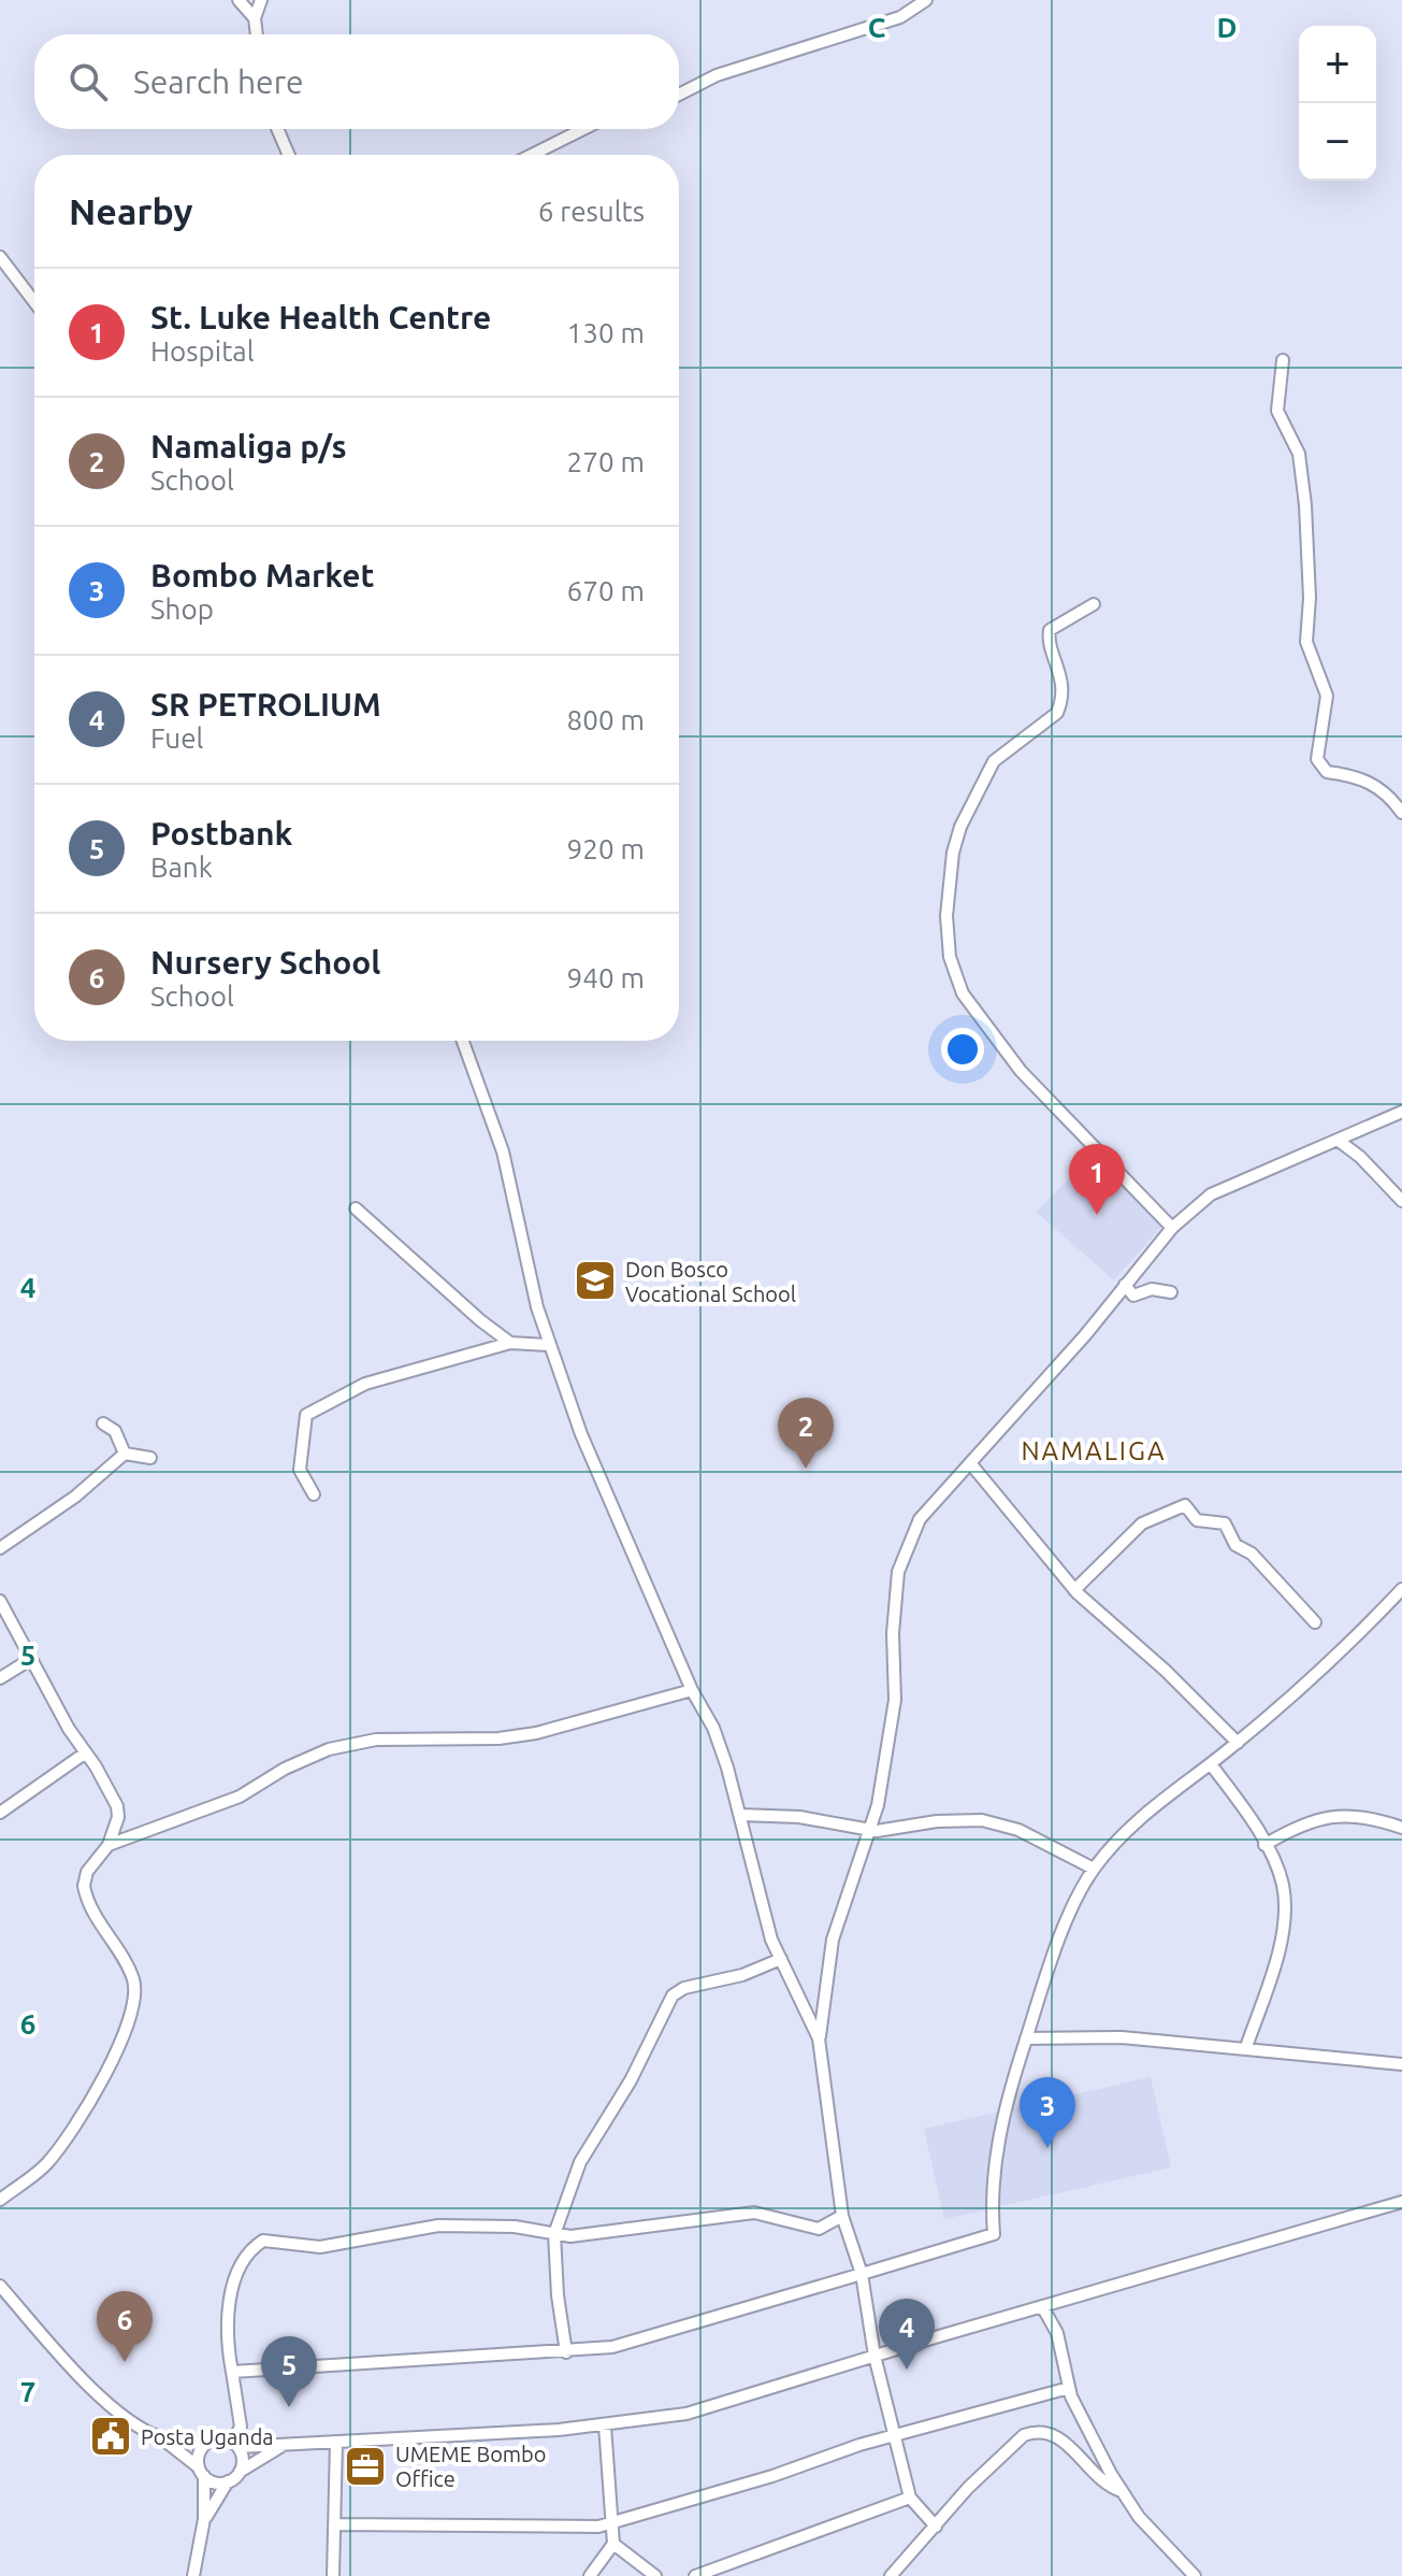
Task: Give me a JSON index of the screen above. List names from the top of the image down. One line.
{"districts":["NAMALIGA"],"places":{"school or university":["Don Bosco Vocational School"],"public building":["Posta Uganda"],"office":["UMEME Bombo Office"]},"page":{"map_buttons":["+","−"],"search":"Search here","heading":["Nearby","6 results"],"list":[{"mark":"1","name":"St. Luke Health Centre","note":"Hospital","value":"130 m"},{"mark":"2","name":"Namaliga p/s","note":"School","value":"270 m"},{"mark":"3","name":"Bombo Market","note":"Shop","value":"670 m"},{"mark":"4","name":"SR PETROLIUM","note":"Fuel","value":"800 m"},{"mark":"5","name":"Postbank","note":"Bank","value":"920 m"},{"mark":"6","name":"Nursery School","note":"School","value":"940 m"}],"pins":["1","2","3","6","4","5"]},"grid":{"columns":["C","D"],"rows":["4","5","6","7"]}}
